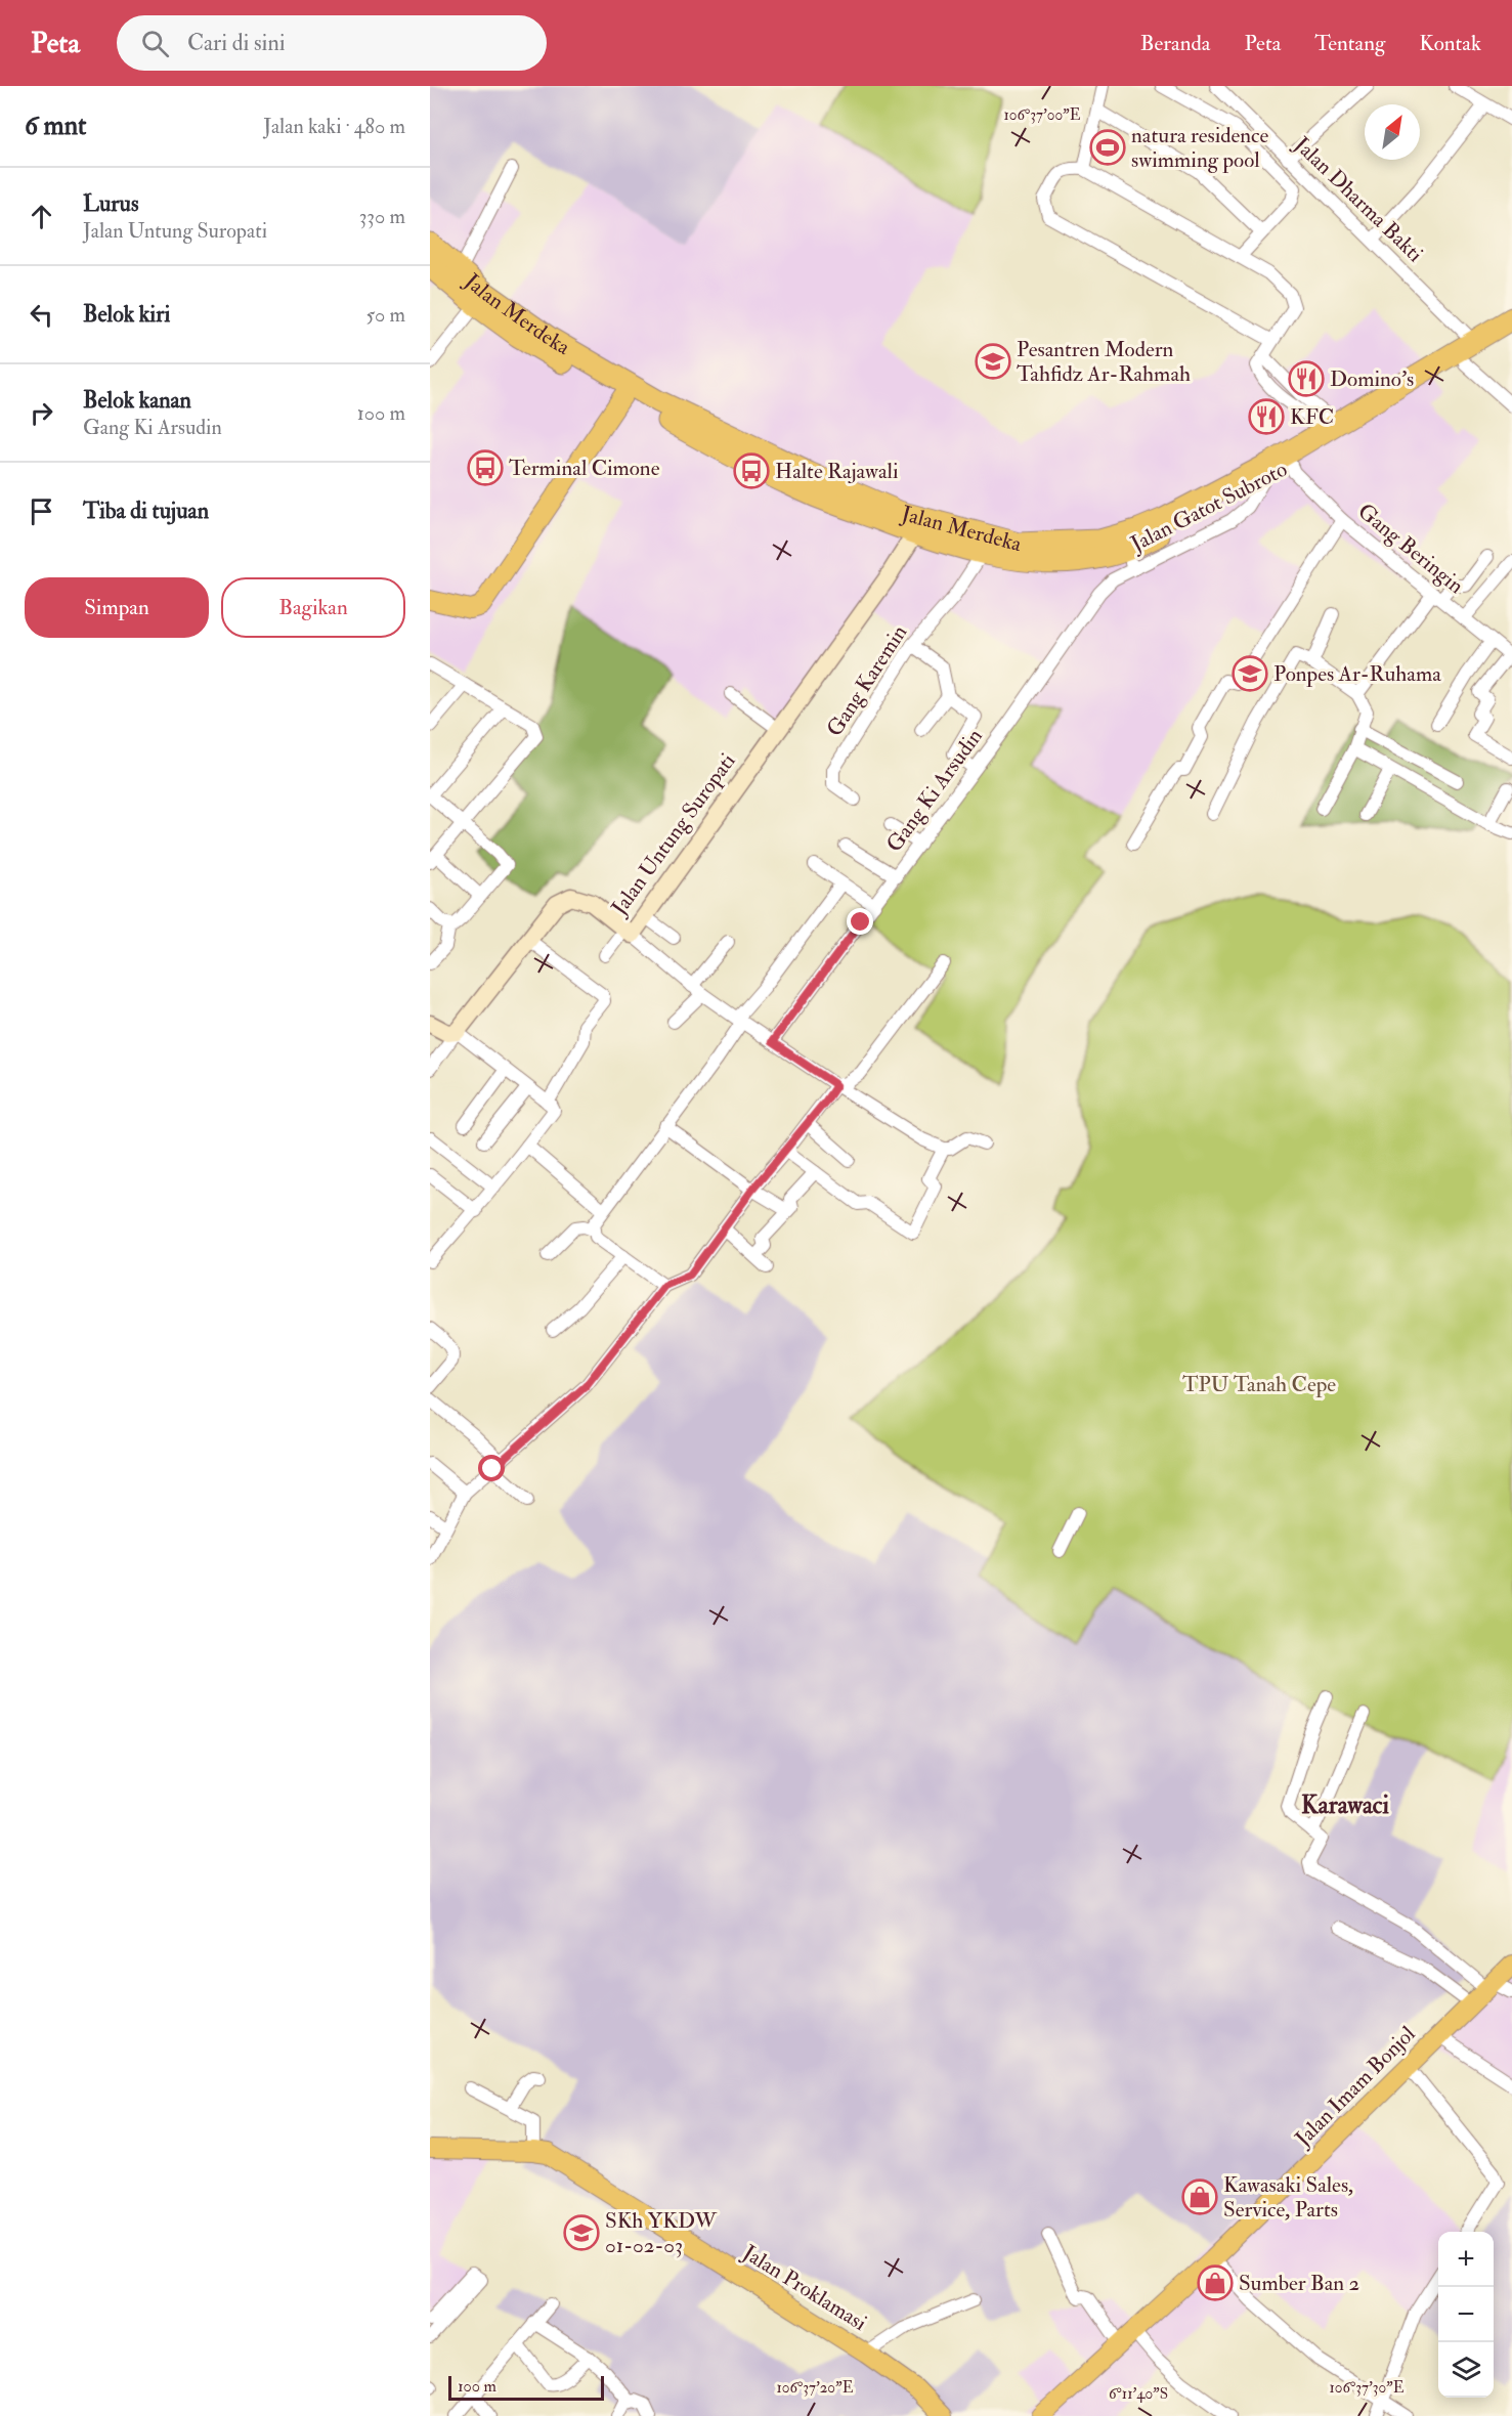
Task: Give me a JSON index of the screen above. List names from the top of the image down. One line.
{"streets":{"highway":["Jalan Merdeka","Jalan Gatot Subroto"],"main road":["Jalan Imam Bonjol","Jalan Proklamasi"],"street":["Jalan Dharma Bakti","Gang Beringin","Gang Karemin","Gang Ki Arsudin","Jalan Untung Suropati"]},"crossings":[["Jalan Dharma Bakti","Jalan Merdeka"],["Jalan Dharma Bakti","Jalan Gatot Subroto"],["Jalan Merdeka","Jalan Gatot Subroto"],["Jalan Merdeka","Gang Beringin"],["Jalan Gatot Subroto","Gang Beringin"],["Jalan Gatot Subroto","Gang Karemin"],["Jalan Gatot Subroto","Gang Ki Arsudin"],["Jalan Gatot Subroto","Jalan Untung Suropati"]],"districts":["Karawaci"],"parks":["TPU Tanah Cepe"],"places":{"sports":["natura residence swimming pool"],"school or university":["Pesantren Modern Tahfidz Ar-Rahmah","Ponpes Ar-Ruhama","SKh YKDW 01-02-03"],"restaurant":["Domino's","KFC"],"bus stop":["Terminal Cimone","Halte Rajawali"],"shop":["Kawasaki Sales, Service, Parts","Sumber Ban 2"]},"scale_bar":"100 m","north":"top right","page":{"header":"Peta","search":"Cari di sini","nav":["Beranda","Peta","Tentang","Kontak"],"heading":["6 mnt","Jalan kaki · 480 m"],"list":[["Lurus","Jalan Untung Suropati","330 m"],["Belok kiri","50 m"],["Belok kanan","Gang Ki Arsudin","100 m"],"Tiba di tujuan"],"buttons":["Simpan","Bagikan"],"map_buttons":["+","−"],"scale":"100 m"},"coordinates":["106°37'00\"E","106°37'20\"E","106°37'30\"E","6°11'40\"S"]}
